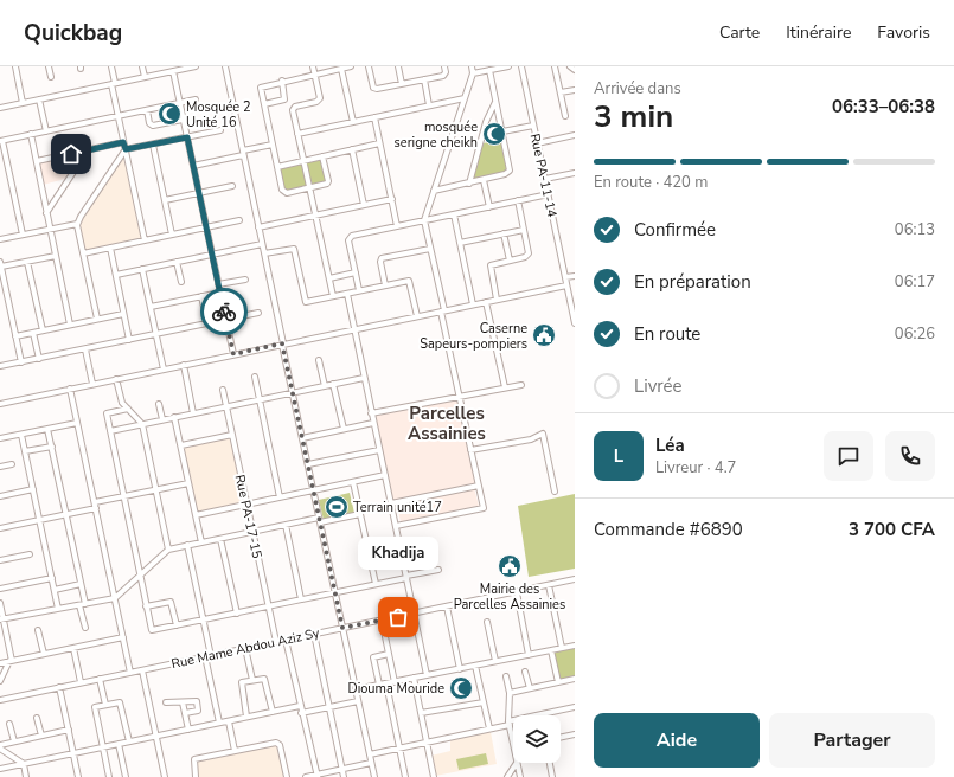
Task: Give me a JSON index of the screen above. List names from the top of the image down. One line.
{"streets":{"street":["Rue PA-11-14","Rue PA-17-15","Rue Mame Abdou Aziz Sy"]},"crossings":[["Rue PA-17-15","Rue Mame Abdou Aziz Sy"]],"districts":["Parcelles Assainies"],"places":{"mosque":["Mosquée 2 Unité 16","mosquée serigne cheikh","Diouma Mouride"],"public building":["Caserne Sapeurs-pompiers","Mairie des Parcelles Assainies"],"sports":["Terrain unité17"],"other":["Khadija"]},"page":{"header":"Quickbag","nav":["Carte","Itinéraire","Favoris"],"heading":["3 min","Arrivée dans","06:33–06:38"],"panel":["Léa","Livreur · 4.7","Commande #6890","3 700 CFA"],"bar":"En route · 420 m","list":[["Confirmée","06:13"],["En préparation","06:17"],["En route","06:26"],"Livrée"],"round":"L","bubble":"Khadija","buttons":["Aide","Partager"]}}
